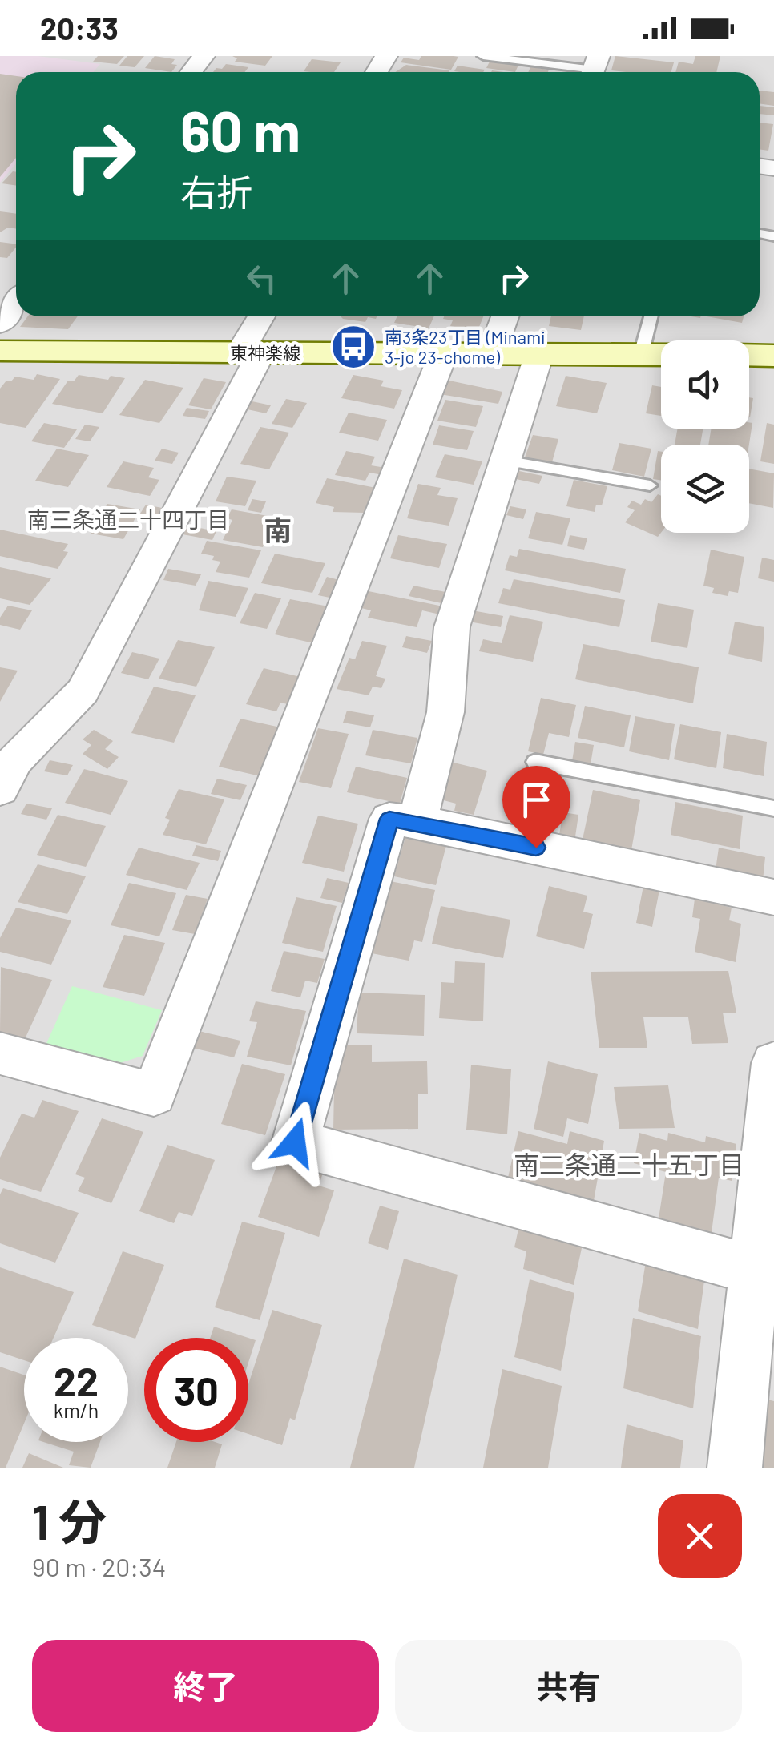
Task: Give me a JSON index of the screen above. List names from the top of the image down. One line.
{"streets":{"street":["東神楽線"]},"districts":["南三条通二十四丁目","南","南二条通二十五丁目"],"places":{"bus stop":["南3条23丁目 (Minami 3-jo 23-chome)"]},"page":{"status":"20:33","turn":["60 m","右折"],"speed":"22 km/h","limit":"30","heading":["1 分","90 m · 20:34"],"buttons":["終了","共有"]}}
